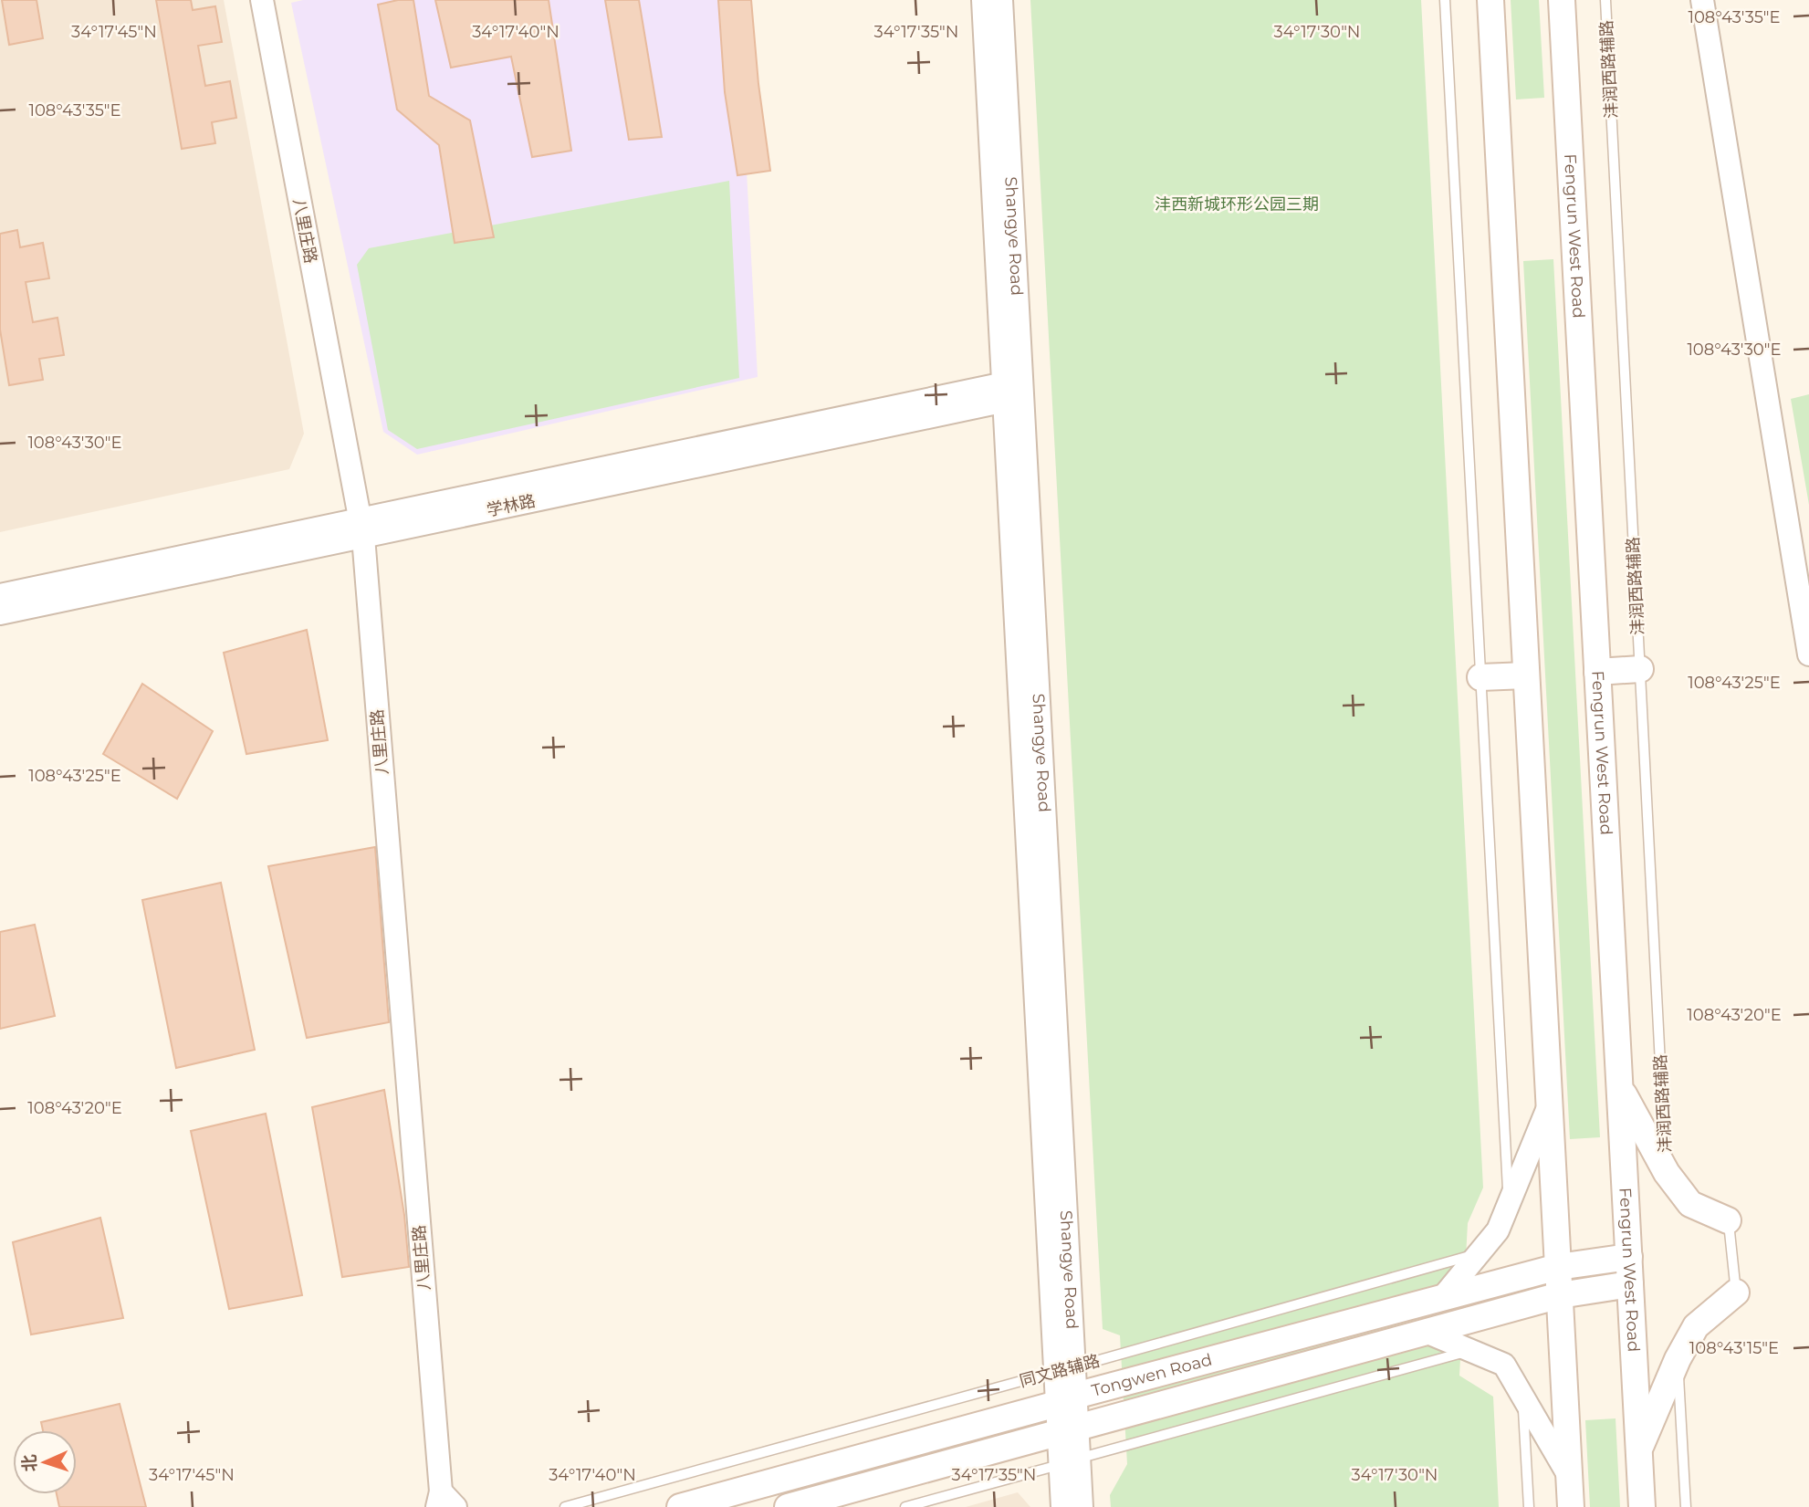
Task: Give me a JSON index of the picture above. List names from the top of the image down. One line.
{"streets":{"main road":["Fengrun West Road","Tongwen Road"],"street":["八里庄路","Shangye Road","学林路"],"lane":["沣润西路辅路","同文路辅路"]},"crossings":[["八里庄路","学林路"],["Shangye Road","学林路"],["Shangye Road","同文路辅路"],["Shangye Road","Tongwen Road"],["Fengrun West Road","Tongwen Road"]],"parks":["沣西新城环形公园三期"],"north":"left","coordinates":["108°43'35\"E","34°17'45\"N","34°17'40\"N","34°17'35\"N","34°17'30\"N","108°43'30\"E","108°43'25\"E","108°43'20\"E","108°43'15\"E"]}
